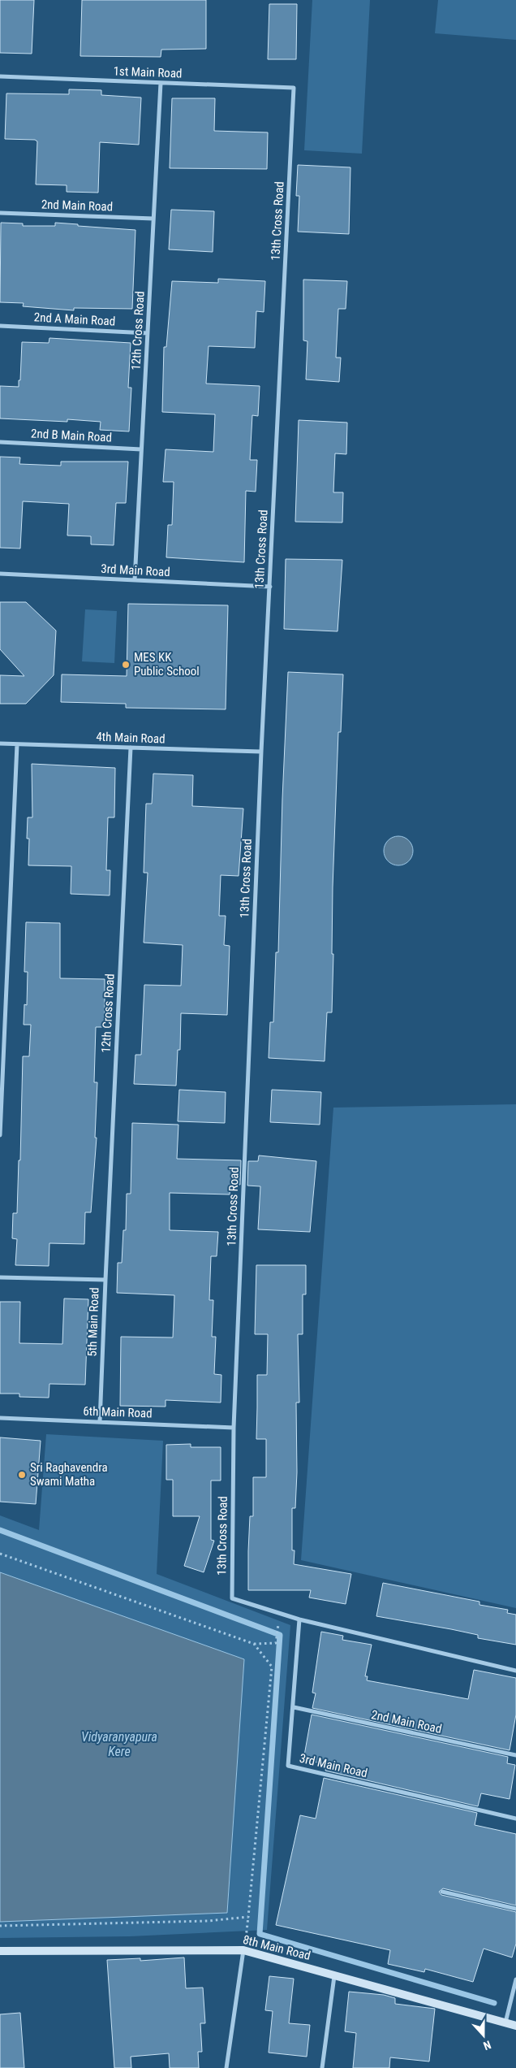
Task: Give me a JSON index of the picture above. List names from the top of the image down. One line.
{"streets":{"street":["1st Main Road","2nd Main Road","13th Cross Road","2nd A Main Road","12th Cross Road","2nd B Main Road","3rd Main Road","4th Main Road","5th Main Road","6th Main Road","8th Main Road"]},"crossings":[["1st Main Road","13th Cross Road"],["1st Main Road","12th Cross Road"],["2nd Main Road","12th Cross Road"],["2nd Main Road","3rd Main Road"],["13th Cross Road","3rd Main Road"],["13th Cross Road","4th Main Road"],["13th Cross Road","6th Main Road"],["2nd A Main Road","12th Cross Road"],["12th Cross Road","2nd B Main Road"],["12th Cross Road","3rd Main Road"],["12th Cross Road","4th Main Road"],["12th Cross Road","5th Main Road"],["5th Main Road","6th Main Road"]],"water":["Vidyaranyapura Kere"],"places":["MES KK Public School","Sri Raghavendra Swami Matha"],"north":"bottom"}
